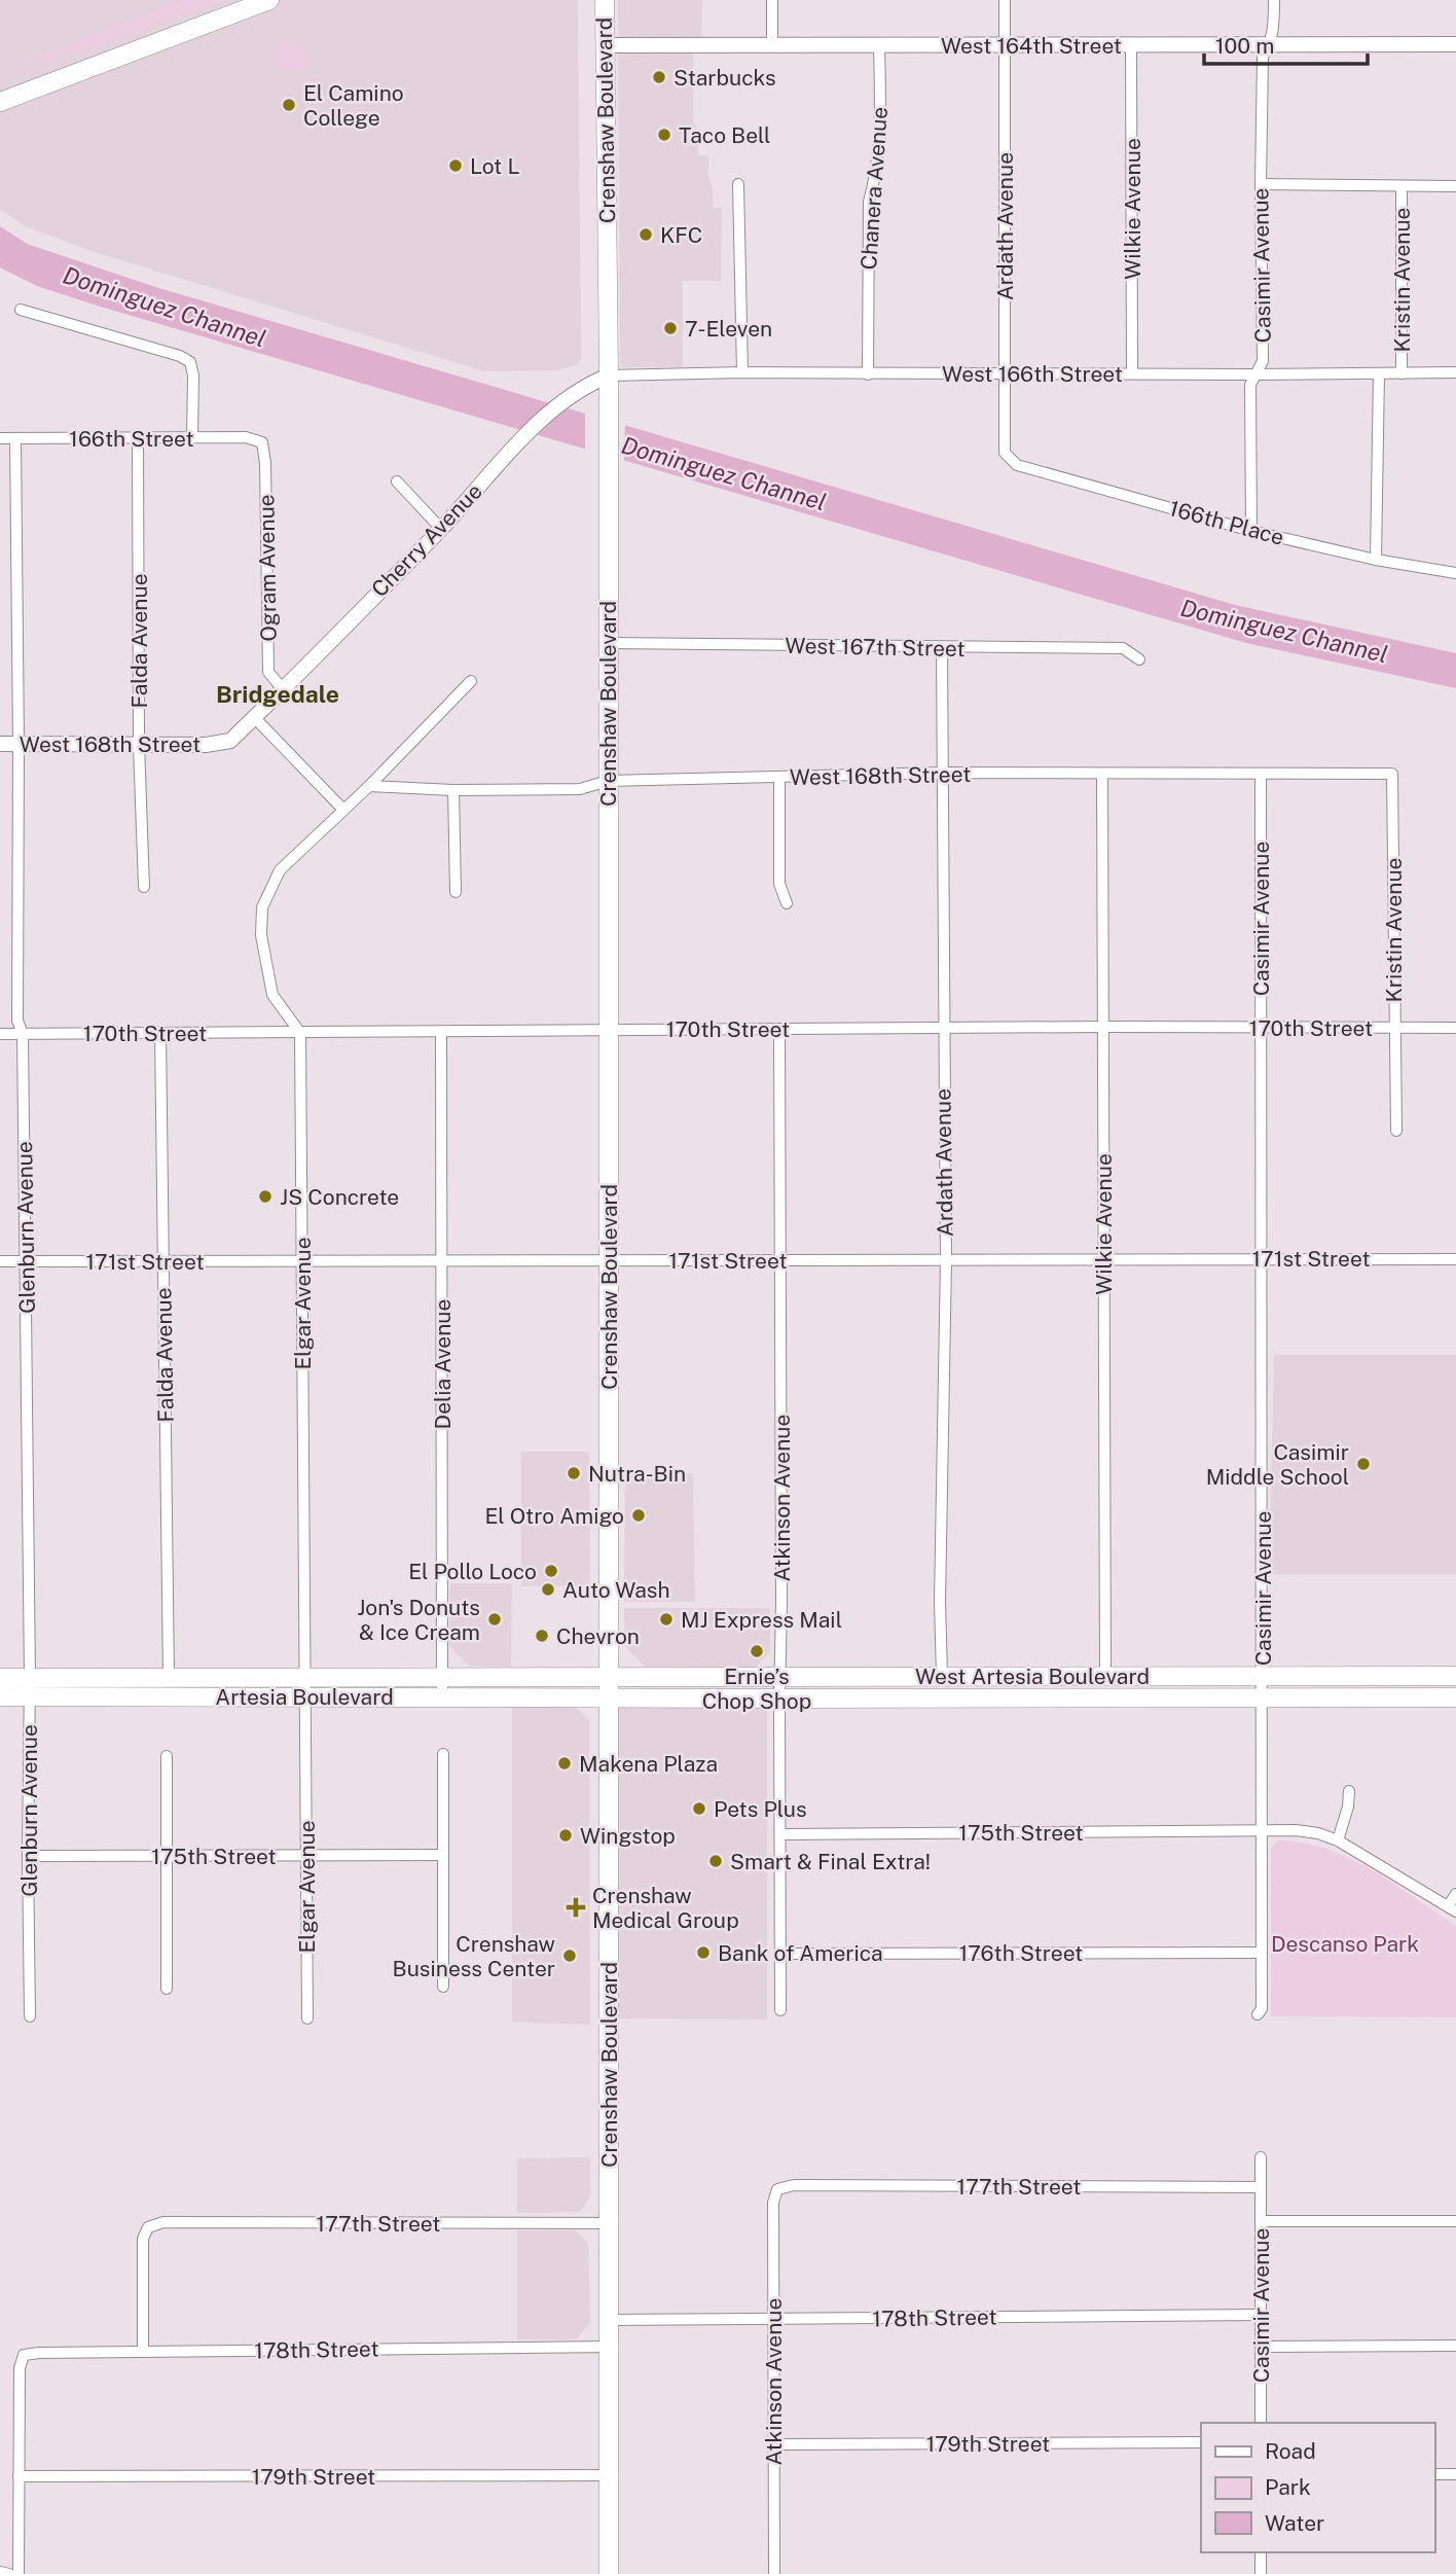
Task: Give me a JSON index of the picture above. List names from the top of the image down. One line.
{"streets":{"main road":["Crenshaw Boulevard","West Artesia Boulevard","Artesia Boulevard"],"street":["West 164th Street","Chanera Avenue","Wilkie Avenue","Ardath Avenue","Casimir Avenue","Kristin Avenue","West 166th Street","166th Street","166th Place","Cherry Avenue","Ogram Avenue","Falda Avenue","West 167th Street","West 168th Street","170th Street","Glenburn Avenue","171st Street","Elgar Avenue","Delia Avenue","Atkinson Avenue","175th Street","176th Street","177th Street","178th Street","179th Street"]},"crossings":[["West 164th Street","Crenshaw Boulevard"],["West 164th Street","Chanera Avenue"],["West 164th Street","Wilkie Avenue"],["West 164th Street","Ardath Avenue"],["West 164th Street","Casimir Avenue"],["Crenshaw Boulevard","West 166th Street"],["Crenshaw Boulevard","Cherry Avenue"],["Crenshaw Boulevard","West 167th Street"],["Crenshaw Boulevard","West 168th Street"],["Crenshaw Boulevard","170th Street"],["Crenshaw Boulevard","171st Street"],["Crenshaw Boulevard","West Artesia Boulevard"],["Crenshaw Boulevard","Artesia Boulevard"],["Crenshaw Boulevard","177th Street"],["Crenshaw Boulevard","178th Street"],["Crenshaw Boulevard","179th Street"],["Chanera Avenue","West 166th Street"],["Wilkie Avenue","West 166th Street"],["Wilkie Avenue","West 168th Street"],["Wilkie Avenue","170th Street"],["Wilkie Avenue","171st Street"],["Wilkie Avenue","West Artesia Boulevard"],["Ardath Avenue","West 166th Street"],["Ardath Avenue","166th Place"],["Ardath Avenue","West 167th Street"],["Ardath Avenue","West 168th Street"],["Ardath Avenue","170th Street"],["Ardath Avenue","171st Street"],["Ardath Avenue","West Artesia Boulevard"],["Casimir Avenue","West 166th Street"],["Casimir Avenue","166th Place"],["Casimir Avenue","West 168th Street"],["Casimir Avenue","170th Street"],["Casimir Avenue","171st Street"],["Casimir Avenue","West Artesia Boulevard"],["Casimir Avenue","175th Street"],["Casimir Avenue","176th Street"],["Casimir Avenue","177th Street"],["Casimir Avenue","178th Street"],["Kristin Avenue","West 166th Street"],["Kristin Avenue","166th Place"],["Kristin Avenue","West 168th Street"],["Kristin Avenue","170th Street"],["West 166th Street","Cherry Avenue"],["166th Street","Ogram Avenue"],["166th Street","Falda Avenue"],["166th Street","Glenburn Avenue"],["Cherry Avenue","Ogram Avenue"],["Cherry Avenue","West 168th Street"],["Falda Avenue","West 168th Street"],["Falda Avenue","170th Street"],["Falda Avenue","171st Street"],["Falda Avenue","Artesia Boulevard"],["West 168th Street","Glenburn Avenue"],["170th Street","Glenburn Avenue"],["170th Street","Elgar Avenue"],["170th Street","Delia Avenue"],["170th Street","Atkinson Avenue"],["Glenburn Avenue","171st Street"],["Glenburn Avenue","Artesia Boulevard"],["Glenburn Avenue","175th Street"],["171st Street","Elgar Avenue"],["171st Street","Delia Avenue"],["171st Street","Atkinson Avenue"],["Elgar Avenue","Artesia Boulevard"],["Elgar Avenue","175th Street"],["Delia Avenue","Artesia Boulevard"],["Atkinson Avenue","West Artesia Boulevard"],["Atkinson Avenue","175th Street"],["Atkinson Avenue","176th Street"],["Atkinson Avenue","177th Street"],["Atkinson Avenue","178th Street"],["Atkinson Avenue","179th Street"],["West Artesia Boulevard","Artesia Boulevard"],["177th Street","178th Street"],["178th Street","179th Street"]],"districts":["Bridgedale"],"water":["Dominguez Channel"],"parks":["Descanso Park"],"places":{"other":["Starbucks","El Camino College","Taco Bell","Lot L","KFC","7-Eleven","JS Concrete","Casimir Middle School","Nutra-Bin","El Otro Amigo","El Pollo Loco","Auto Wash","Jon's Donuts & Ice Cream","MJ Express Mail","Chevron","Ernie’s Chop Shop","Makena Plaza","Pets Plus","Wingstop","Smart & Final Extra!","Bank of America","Crenshaw Business Center"],"health":["Crenshaw Medical Group"]},"legend":["Road","Park","Water"],"scale_bar":"100 m"}
